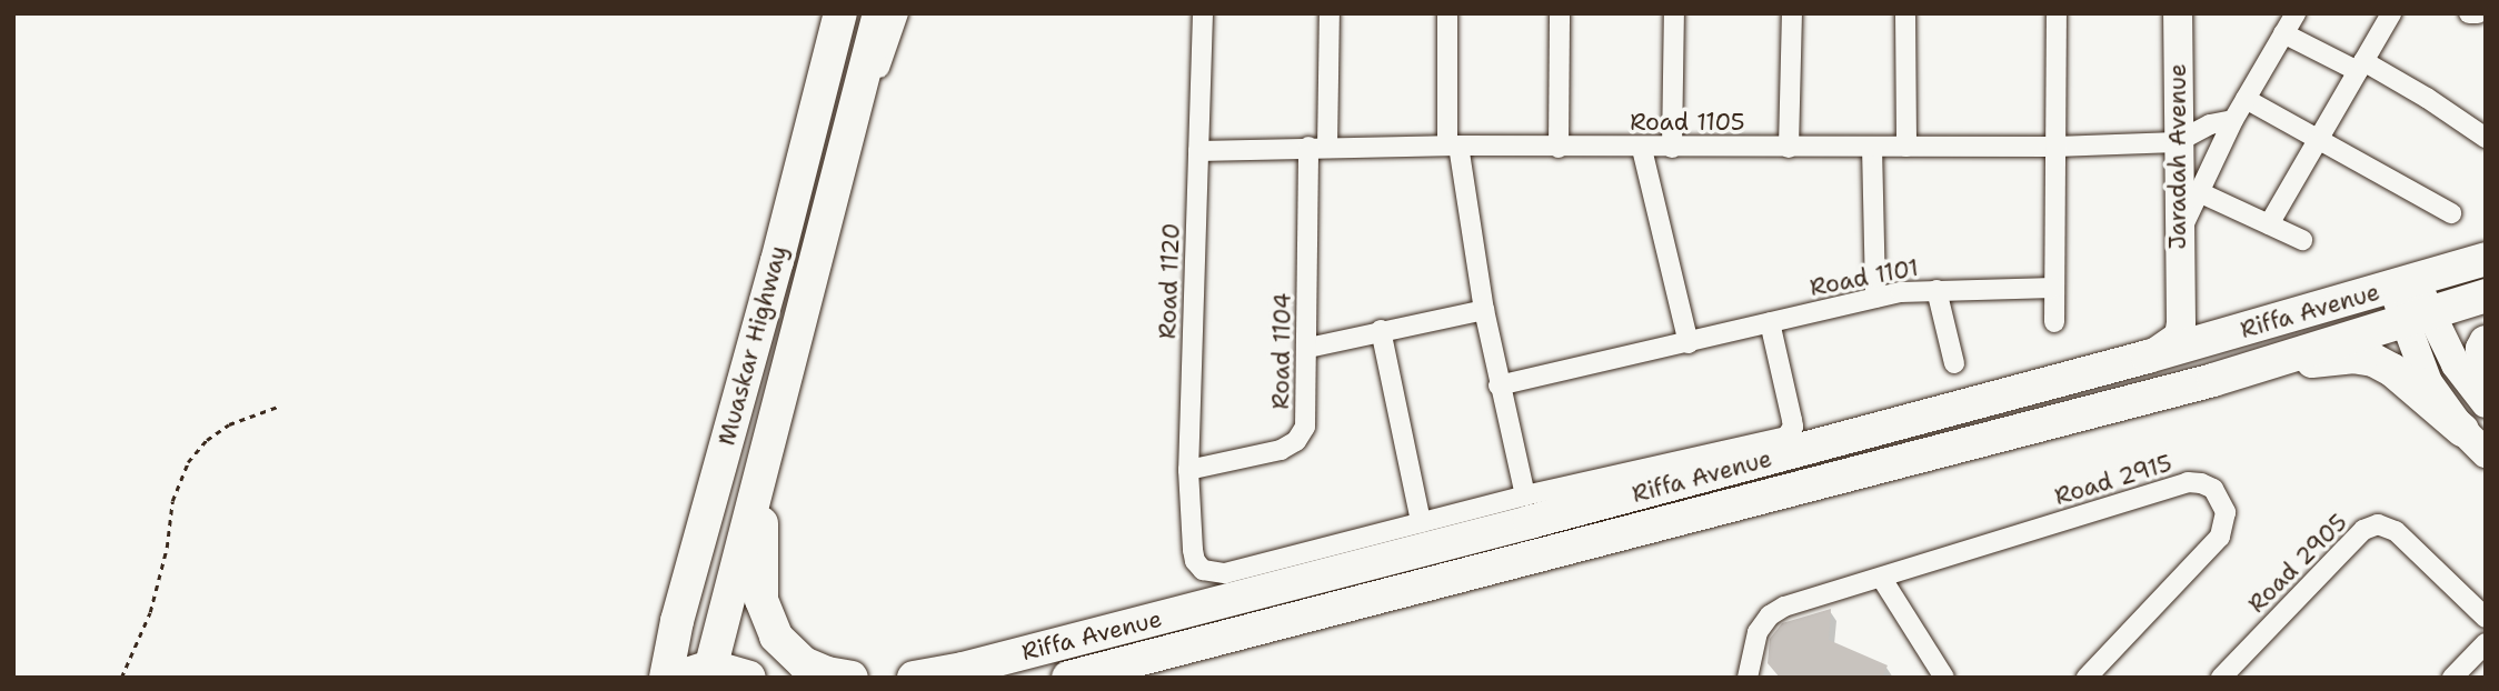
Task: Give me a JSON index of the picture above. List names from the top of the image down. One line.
{"streets":{"main road":["Riffa Avenue","Muaskar Highway"],"street":["Road 1105","Jaradah Avenue","Road 1101","Road 1120","Road 1104","Road 2915","Road 2905"]},"crossings":[["Road 1105","Jaradah Avenue"],["Road 1105","Road 1120"],["Road 1105","Road 1104"],["Jaradah Avenue","Riffa Avenue"],["Road 1120","Road 1104"]]}
